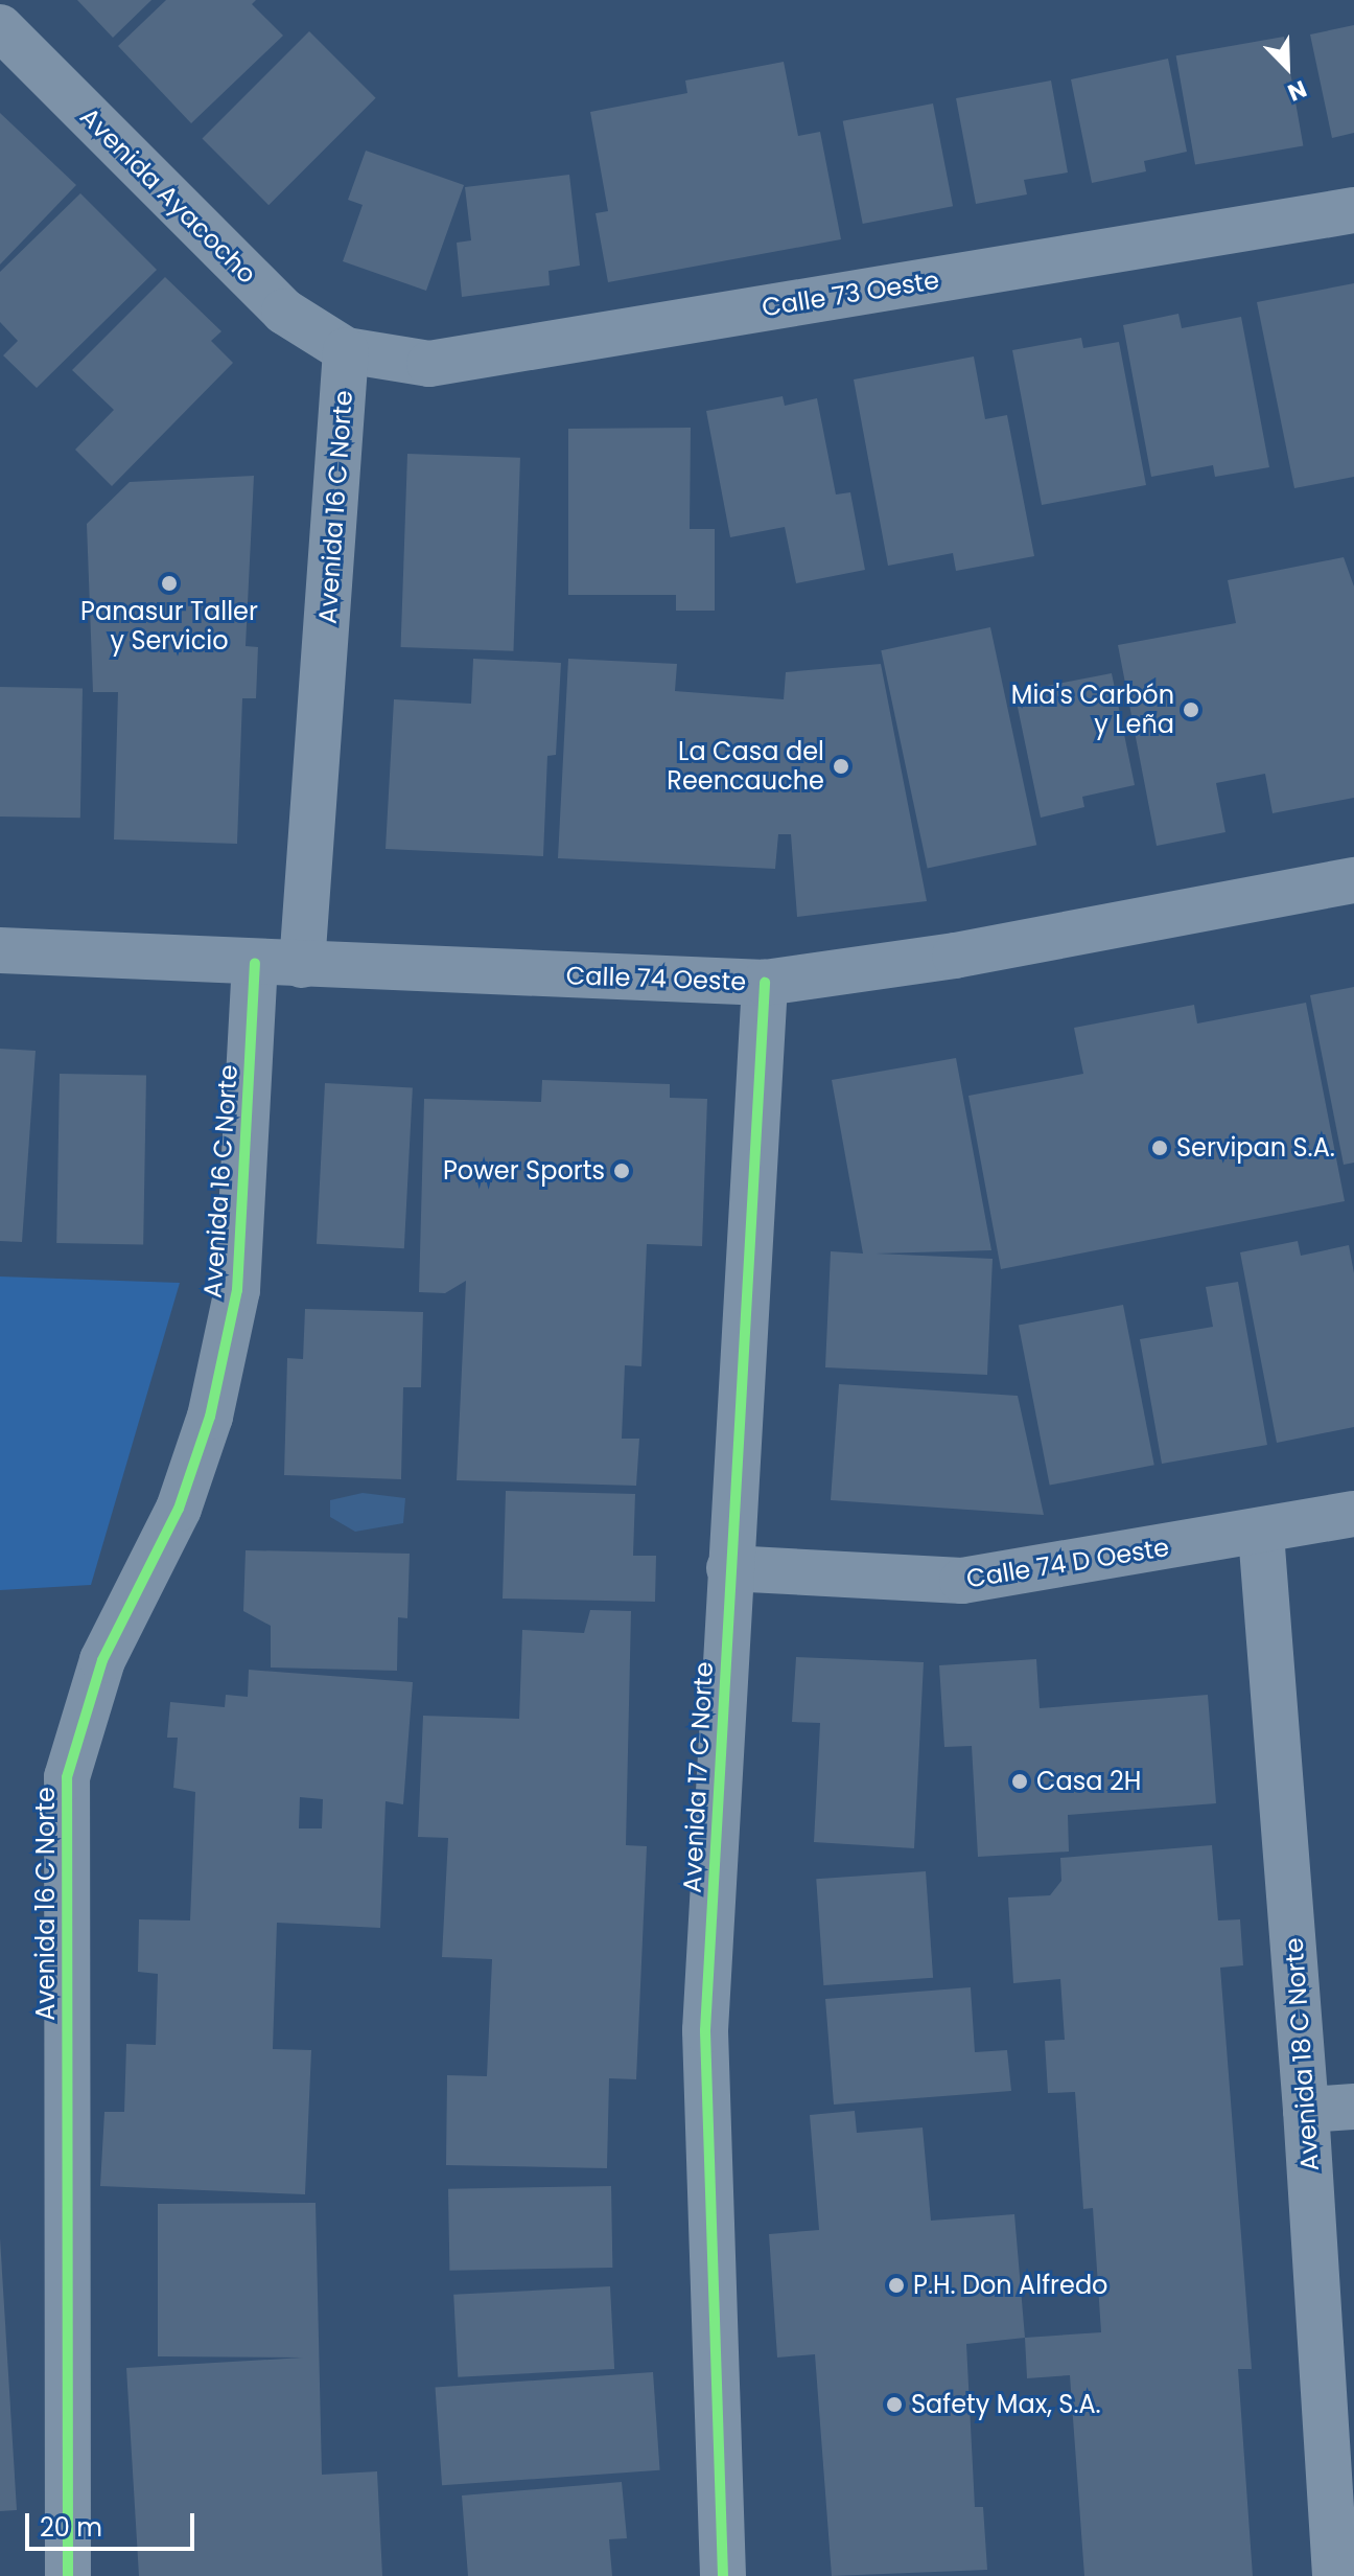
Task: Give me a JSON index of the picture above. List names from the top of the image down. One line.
{"streets":{"street":["Avenida Ayacocho","Calle 73 Oeste","Avenida 16 C Norte","Calle 74 Oeste","Calle 74 D Oeste","Avenida 17 C Norte","Avenida 18 C Norte"]},"crossings":[["Avenida Ayacocho","Calle 73 Oeste"],["Avenida Ayacocho","Avenida 16 C Norte"],["Calle 73 Oeste","Avenida 16 C Norte"],["Avenida 16 C Norte","Calle 74 Oeste"],["Calle 74 Oeste","Avenida 17 C Norte"],["Calle 74 D Oeste","Avenida 17 C Norte"],["Calle 74 D Oeste","Avenida 18 C Norte"]],"places":["Panasur Taller y Servicio","Mia's Carbón y Leña","La Casa del Reencauche","Servipan S.A.","Power Sports","Casa 2H","P.H. Don Alfredo","Safety Max, S.A."],"scale_bar":"20 m","north":"bottom right"}
